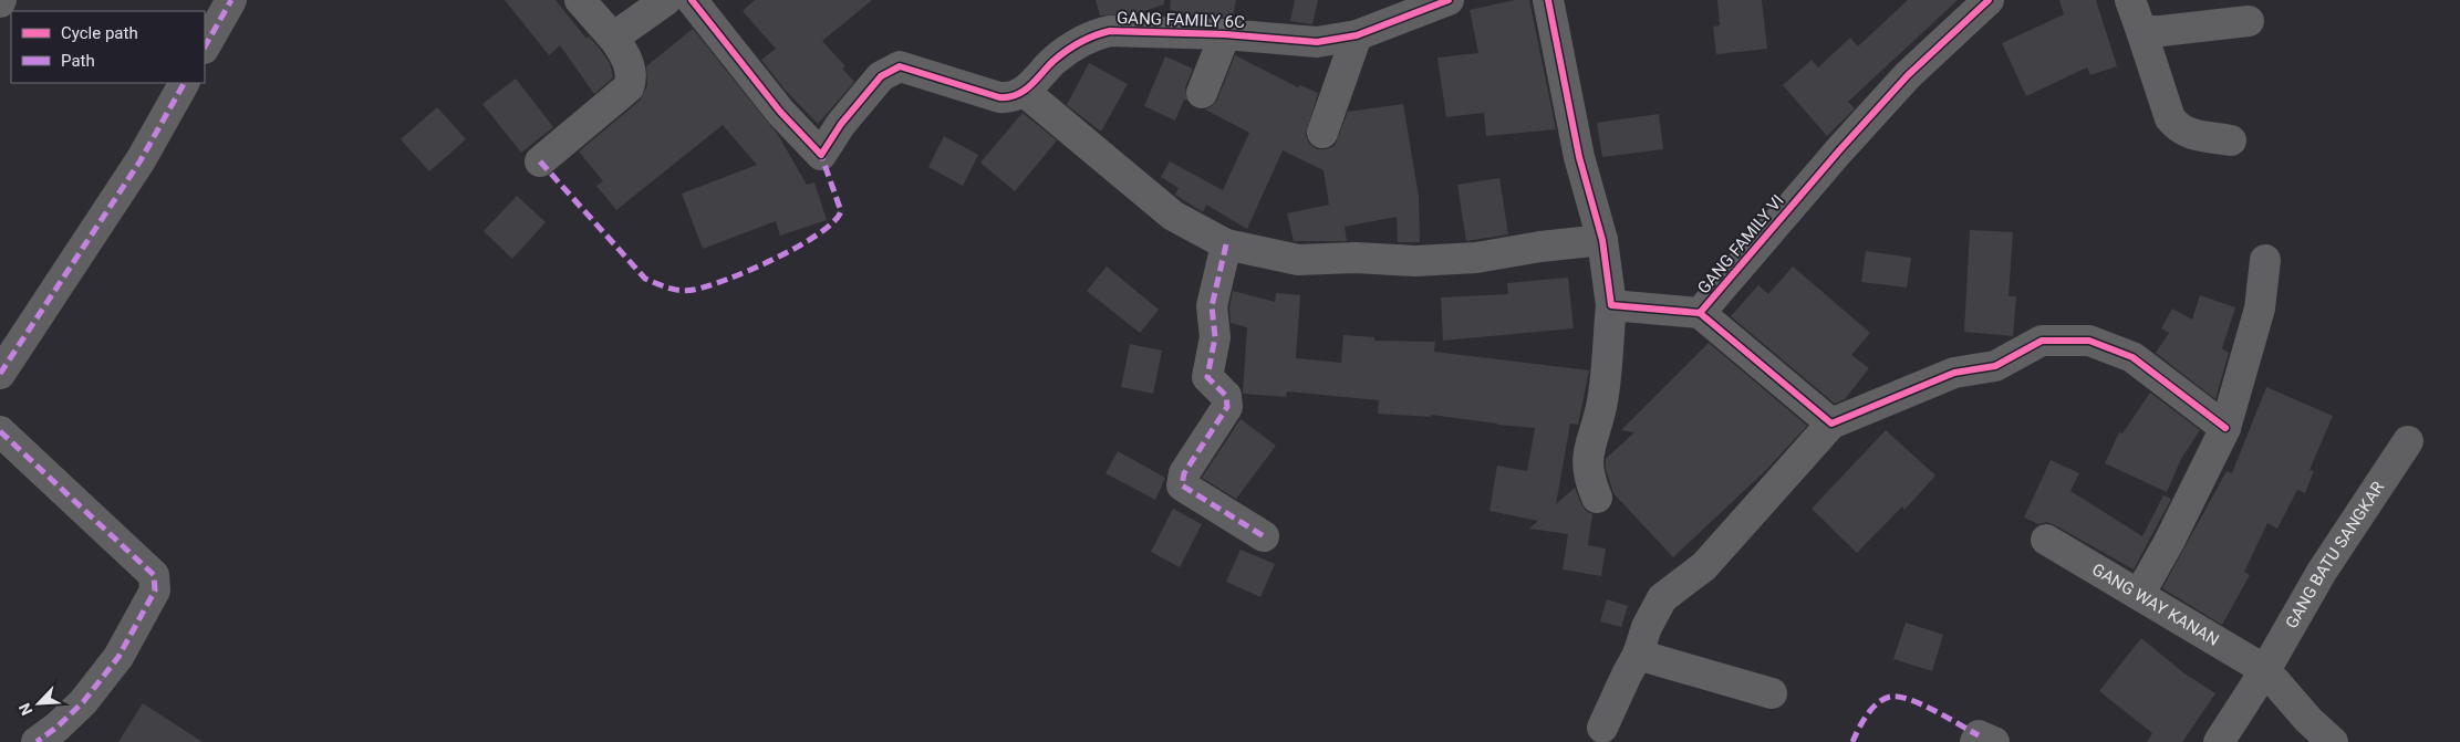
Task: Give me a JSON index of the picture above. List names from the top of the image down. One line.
{"streets":{"street":["GANG FAMILY 6C","GANG FAMILY VI","GANG BATU SANGKAR","GANG WAY KANAN"]},"crossings":[["GANG BATU SANGKAR","GANG WAY KANAN"]],"legend":["Cycle path","Path"],"north":"bottom left"}
